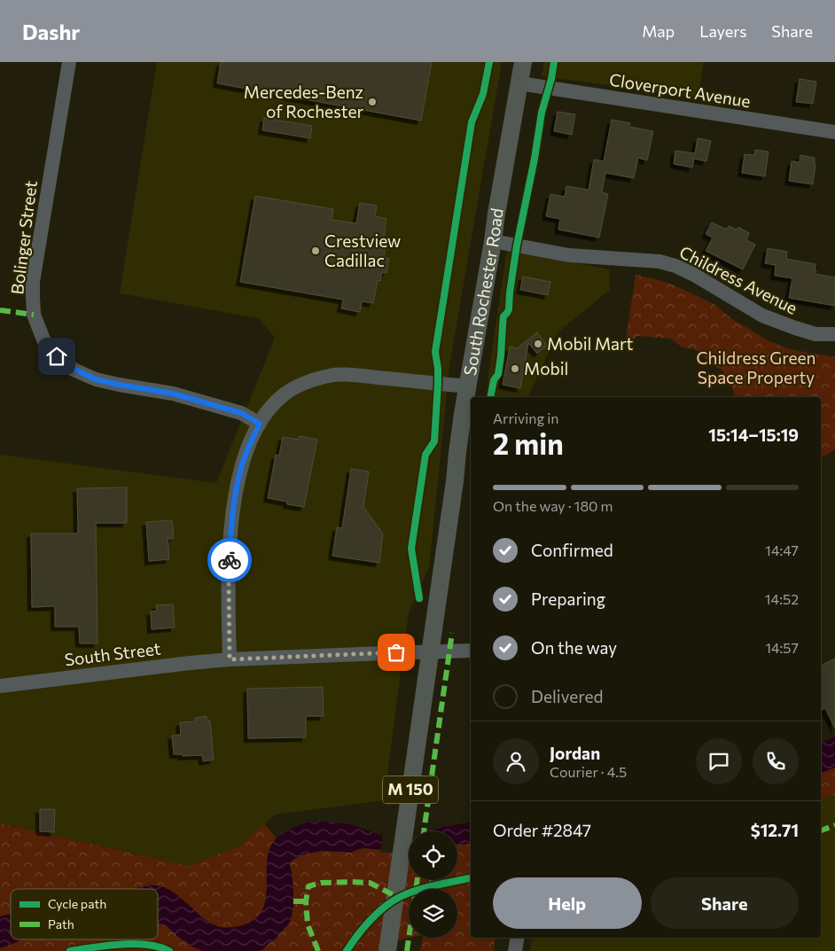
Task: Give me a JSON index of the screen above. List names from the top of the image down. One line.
{"streets":{"main road":["South Rochester Road","M 150"],"street":["Cloverport Avenue","Bolinger Street","Childress Avenue","South Street"]},"crossings":[["Cloverport Avenue","South Rochester Road"],["Childress Avenue","South Rochester Road"]],"parks":["Childress Green Space Property"],"places":["Mercedes-Benz of Rochester","Crestview Cadillac","Mobil Mart","Mobil"],"legend":["Cycle path","Path"],"page":{"header":"Dashr","nav":["Map","Layers","Share"],"heading":["2 min","Arriving in","15:14–15:19"],"panel":["Jordan","Courier · 4.5","Order #2847","$12.71"],"bar":"On the way · 180 m","list":[["Confirmed","14:47"],["Preparing","14:52"],["On the way","14:57"],"Delivered"],"buttons":["Help","Share"]}}
